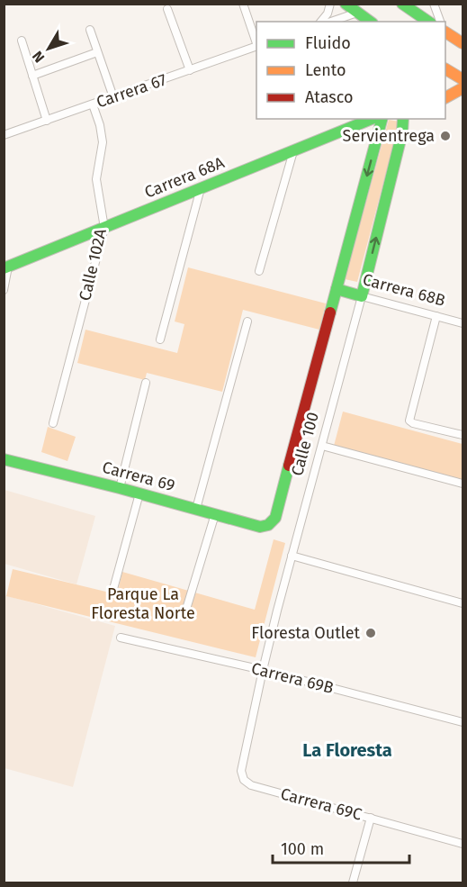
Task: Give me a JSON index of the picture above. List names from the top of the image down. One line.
{"streets":{"street":["Carrera 67","Carrera 68A","Calle 102A","Carrera 68B","Calle 100","Carrera 69","Carrera 69B","Carrera 69C"]},"crossings":[["Carrera 67","Calle 102A"],["Carrera 68A","Calle 102A"],["Carrera 68B","Calle 100"],["Calle 100","Carrera 69"],["Calle 100","Carrera 69B"],["Calle 100","Carrera 69C"]],"districts":["La Floresta"],"parks":["Parque La Floresta Norte"],"places":["Servientrega","Floresta Outlet"],"legend":["Fluido","Lento","Atasco"],"scale_bar":"100 m","north":"bottom left"}
